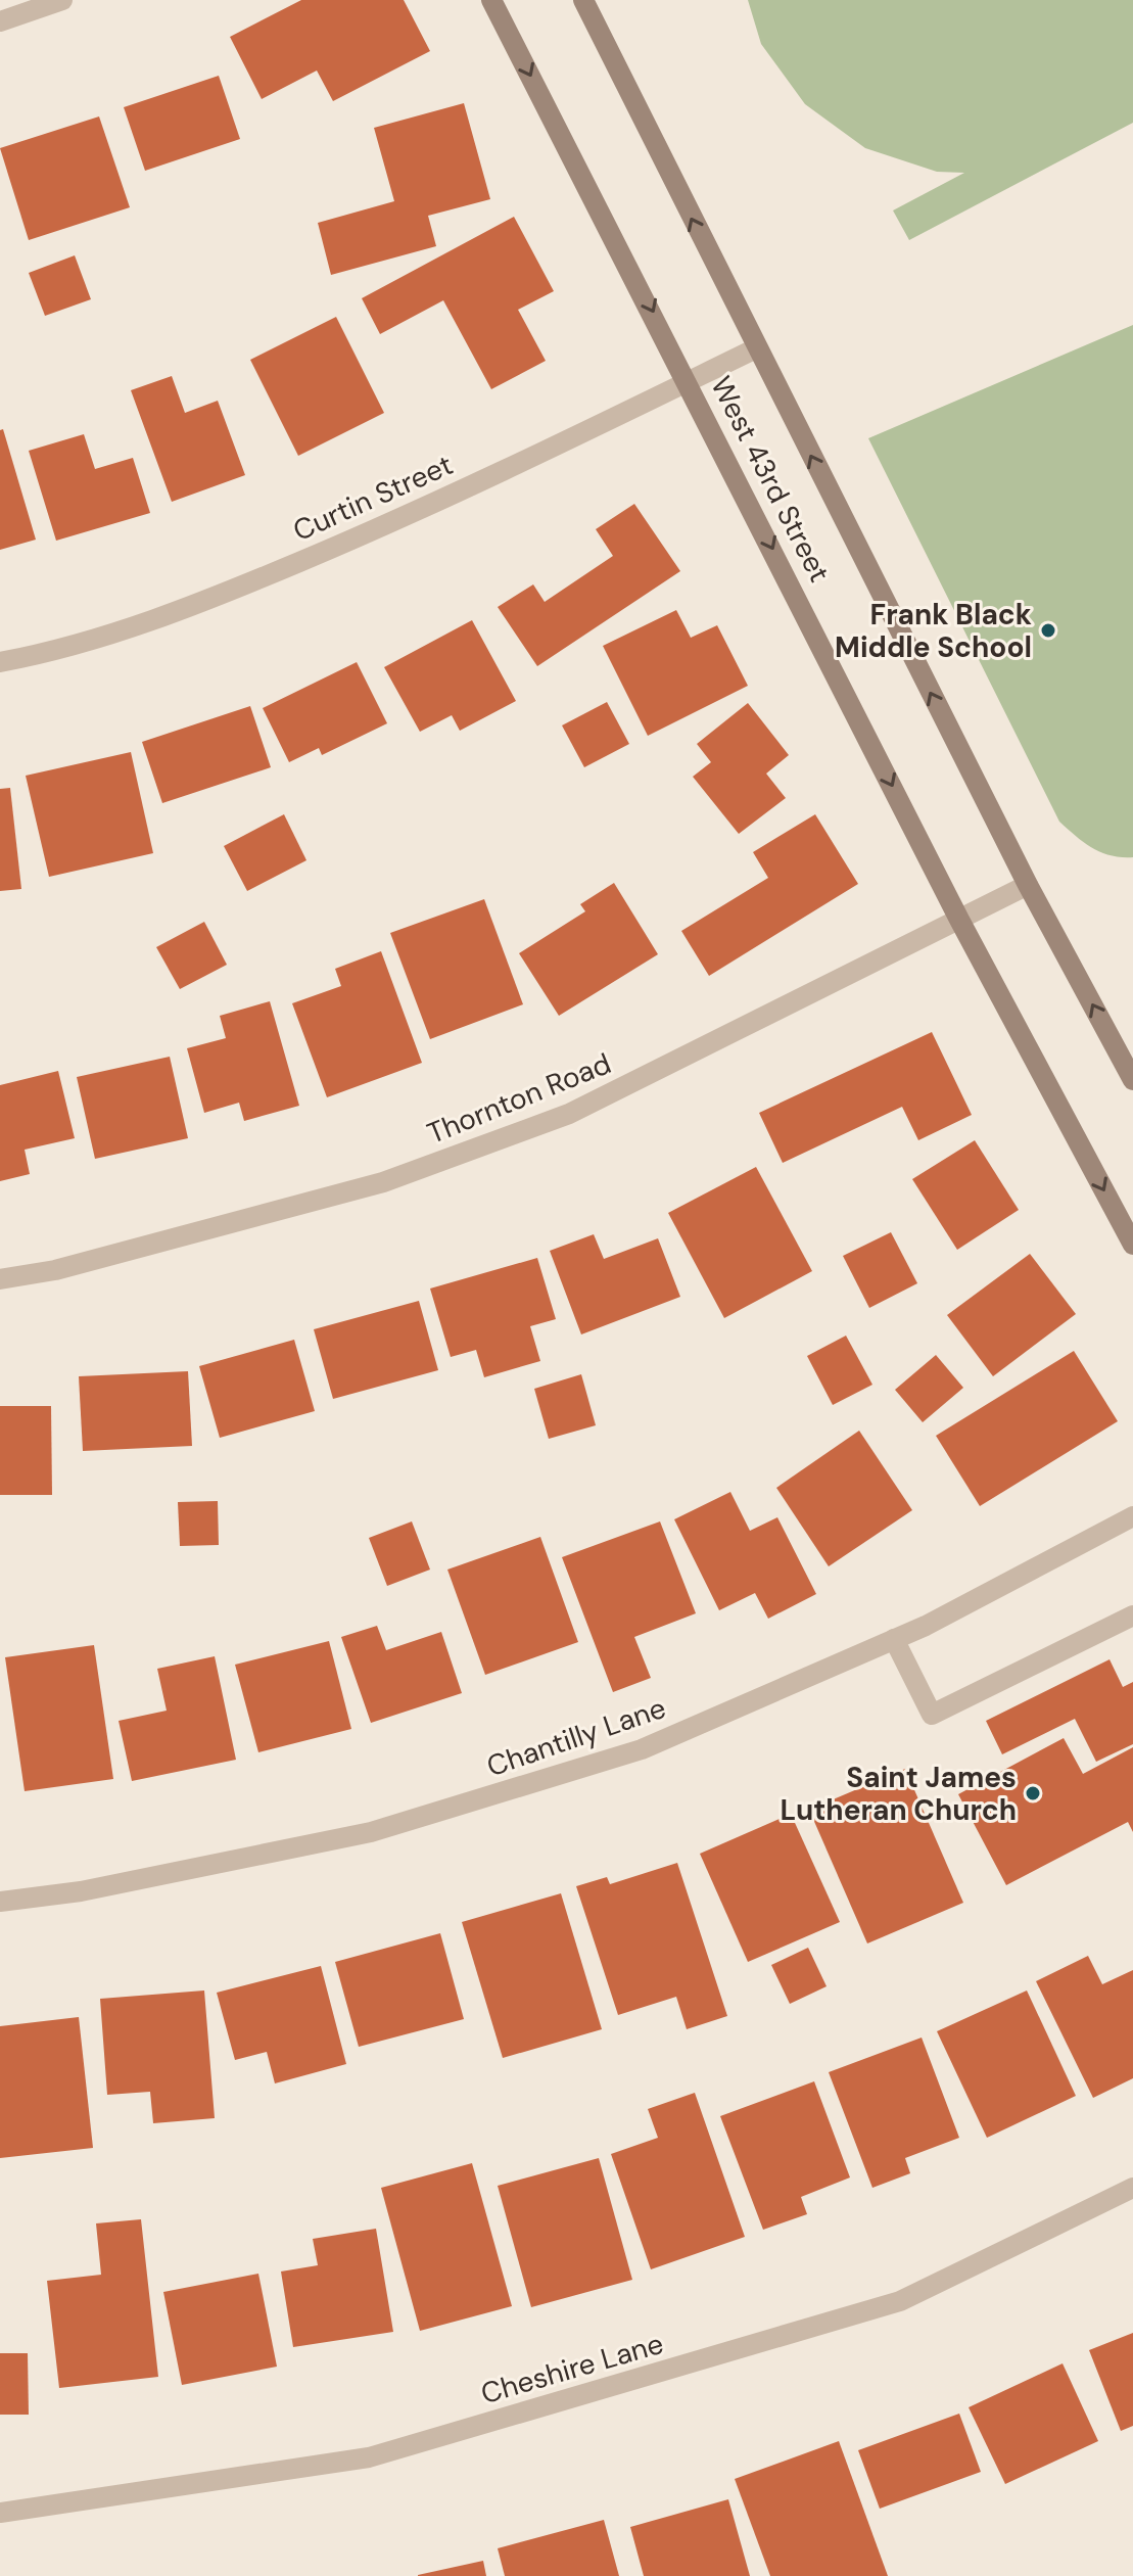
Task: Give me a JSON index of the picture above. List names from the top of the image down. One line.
{"streets":{"main road":["West 43rd Street"],"street":["Curtin Street","Thornton Road","Chantilly Lane","Cheshire Lane"]},"crossings":[["West 43rd Street","Curtin Street"],["West 43rd Street","Thornton Road"]],"places":["Frank Black Middle School","Saint James Lutheran Church"]}
